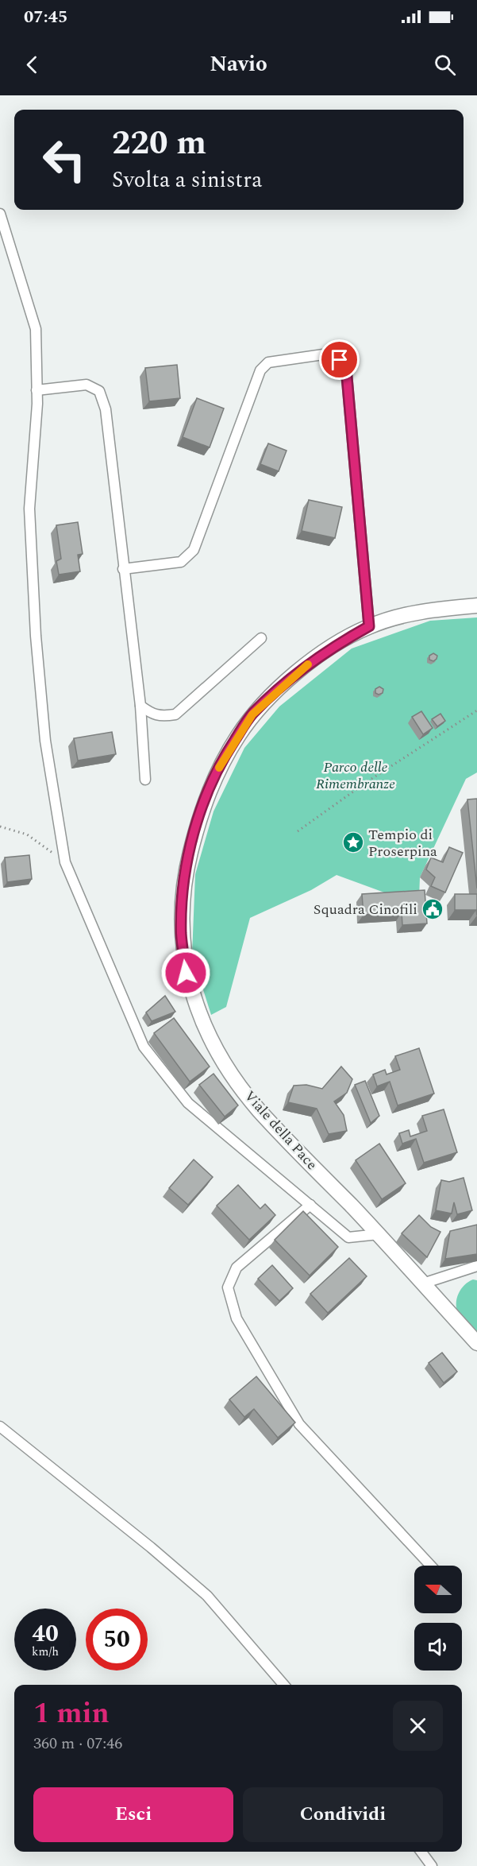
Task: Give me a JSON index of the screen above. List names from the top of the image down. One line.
{"streets":{"main road":["Viale della Pace"]},"parks":["Parco delle Rimembranze"],"places":{"place":["Tempio di Proserpina"],"public building":["Squadra Cinofili"]},"north":"left","page":{"status":"07:45","header":"Navio","turn":["220 m","Svolta a sinistra"],"speed":"40 km/h","limit":"50","heading":["1 min","360 m · 07:46"],"buttons":["Esci","Condividi"]}}
